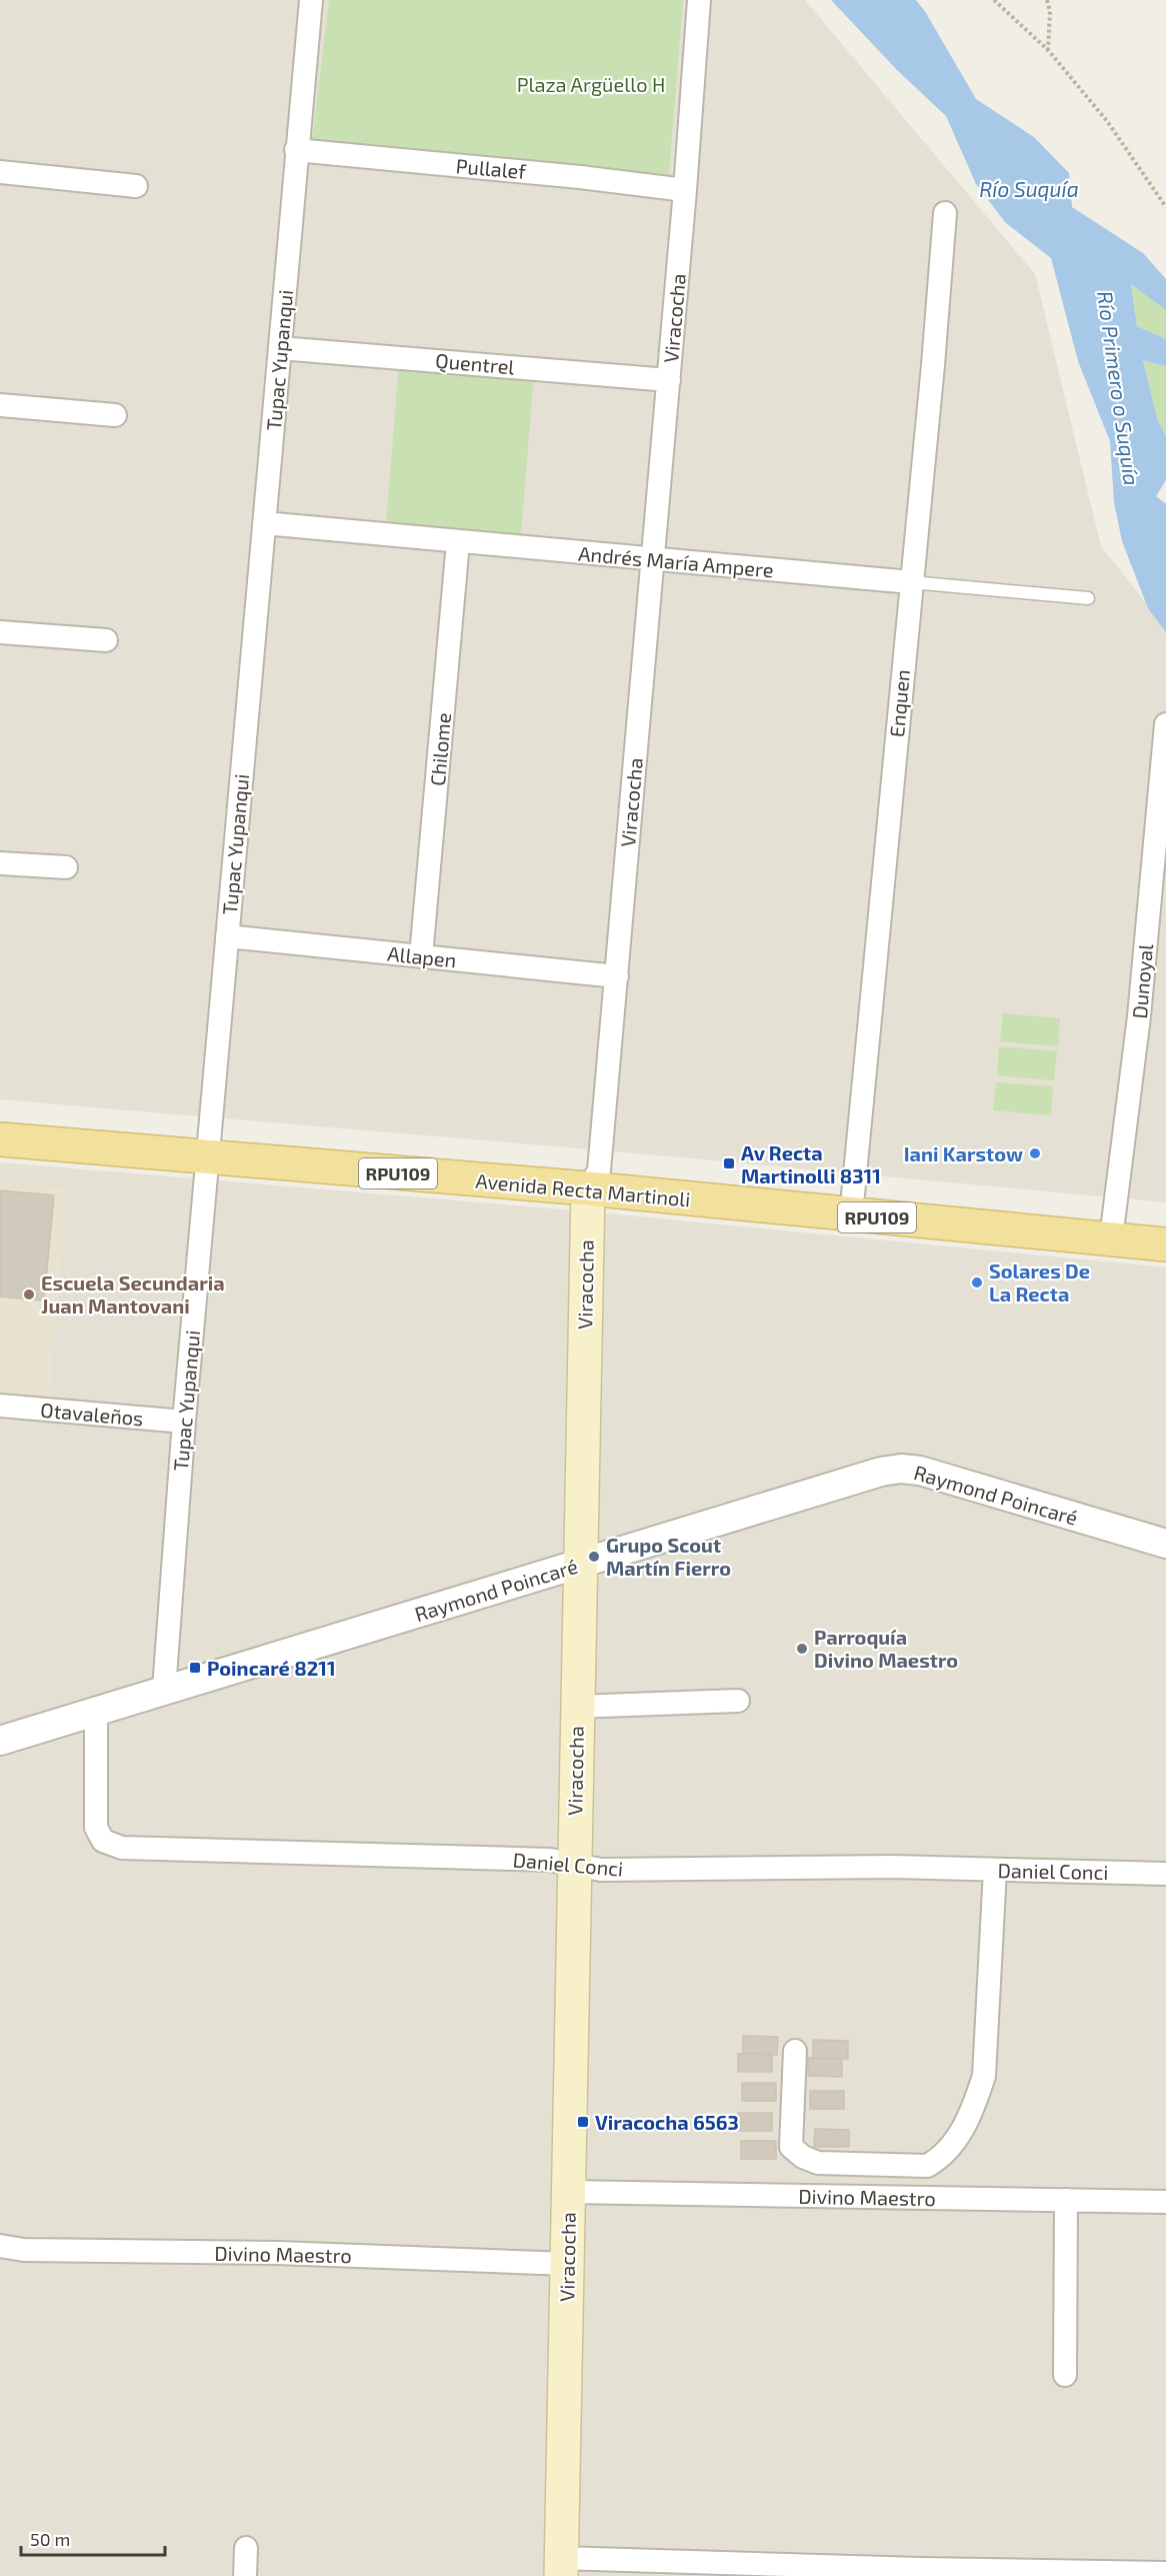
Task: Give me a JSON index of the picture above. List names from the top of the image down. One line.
{"streets":{"main road":["Viracocha","RPU109","Avenida Recta Martinoli"],"street":["Pullalef","Tupac Yupanqui","Quentrel","Andrés María Ampere","Enquen","Chilome","Allapen","Dunoyal","Otavaleños","Raymond Poincaré","Daniel Conci","Divino Maestro"]},"crossings":[["Pullalef","Viracocha"],["Pullalef","Tupac Yupanqui"],["Viracocha","Quentrel"],["Viracocha","Andrés María Ampere"],["Viracocha","Allapen"],["Viracocha","Avenida Recta Martinoli"],["Viracocha","Raymond Poincaré"],["Viracocha","Daniel Conci"],["Viracocha","Divino Maestro"],["Tupac Yupanqui","Quentrel"],["Tupac Yupanqui","Andrés María Ampere"],["Tupac Yupanqui","Allapen"],["Tupac Yupanqui","Avenida Recta Martinoli"],["Tupac Yupanqui","Otavaleños"],["Tupac Yupanqui","Raymond Poincaré"],["Andrés María Ampere","Enquen"],["Andrés María Ampere","Chilome"],["Enquen","Avenida Recta Martinoli"],["Chilome","Allapen"],["Dunoyal","Avenida Recta Martinoli"],["Raymond Poincaré","Daniel Conci"]],"water":["Río Suquía","Río Primero o Suquía"],"parks":["Plaza Argüello H"],"places":{"other":["Iani Karstow","Solares De La Recta","Escuela Secundaria Juan Mantovani","Grupo Scout Martín Fierro","Parroquía Divino Maestro"],"transit":["Av Recta Martinolli 8311","Poincaré 8211","Viracocha 6563"]},"scale_bar":"50 m"}
